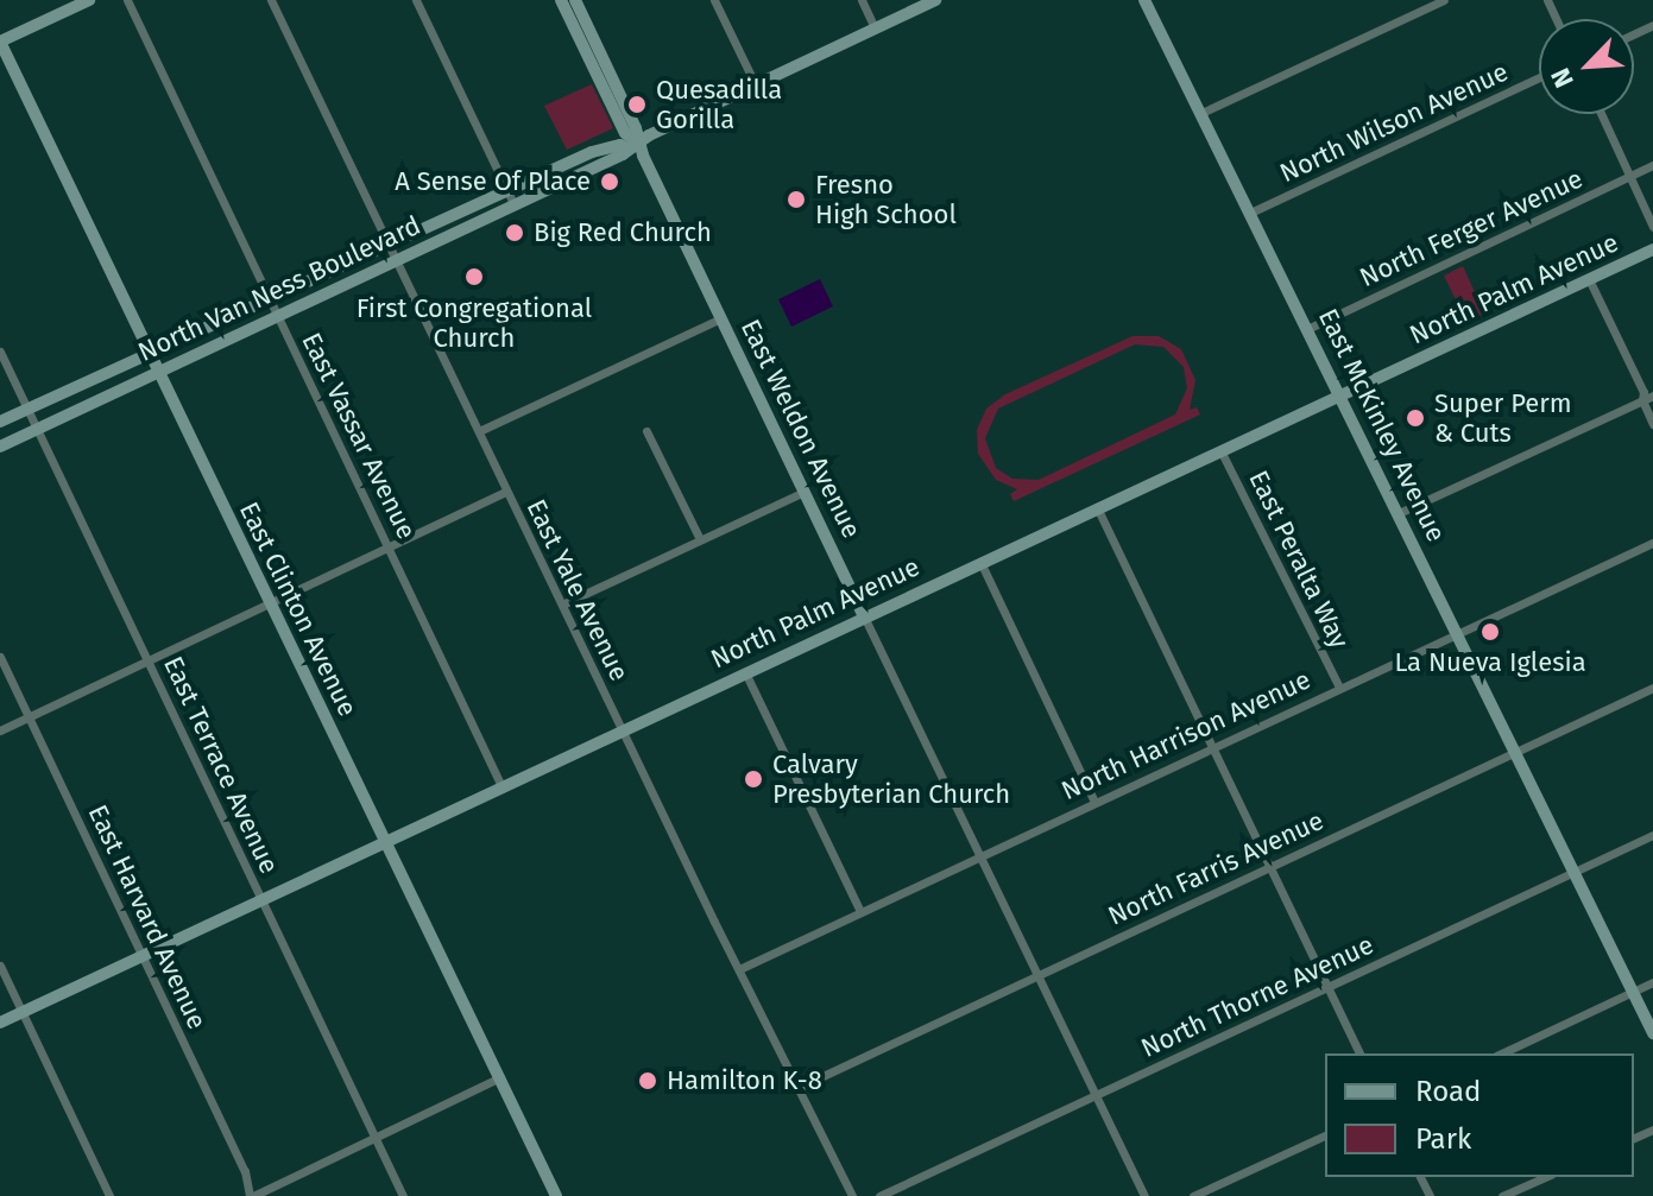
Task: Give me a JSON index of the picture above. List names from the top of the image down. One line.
{"streets":{"main road":["North Van Ness Boulevard","North Palm Avenue","East McKinley Avenue","East Weldon Avenue","East Clinton Avenue"],"street":["North Wilson Avenue","North Ferger Avenue","East Vassar Avenue","East Peralta Way","East Yale Avenue","North Harrison Avenue","East Terrace Avenue","North Farris Avenue","East Harvard Avenue","North Thorne Avenue"]},"crossings":[["North Wilson Avenue","East McKinley Avenue"],["North Ferger Avenue","East McKinley Avenue"],["North Van Ness Boulevard","East Weldon Avenue"],["North Van Ness Boulevard","East Vassar Avenue"],["North Van Ness Boulevard","East Yale Avenue"],["North Van Ness Boulevard","East Clinton Avenue"],["North Van Ness Boulevard","East Terrace Avenue"],["North Palm Avenue","East McKinley Avenue"],["North Palm Avenue","East Weldon Avenue"],["North Palm Avenue","East Vassar Avenue"],["North Palm Avenue","East Peralta Way"],["North Palm Avenue","East Yale Avenue"],["North Palm Avenue","East Clinton Avenue"],["North Palm Avenue","East Terrace Avenue"],["North Palm Avenue","East Harvard Avenue"],["East McKinley Avenue","North Harrison Avenue"],["East McKinley Avenue","North Farris Avenue"],["East McKinley Avenue","North Thorne Avenue"],["East Weldon Avenue","North Harrison Avenue"],["East Weldon Avenue","North Farris Avenue"],["East Weldon Avenue","North Thorne Avenue"],["East Peralta Way","North Harrison Avenue"],["East Yale Avenue","North Harrison Avenue"],["East Yale Avenue","North Farris Avenue"]],"places":["Quesadilla Gorilla","A Sense Of Place","Fresno High School","Big Red Church","First Congregational Church","Super Perm & Cuts","La Nueva Iglesia","Calvary Presbyterian Church","Hamilton K-8"],"legend":["Road","Park"],"north":"bottom left"}
